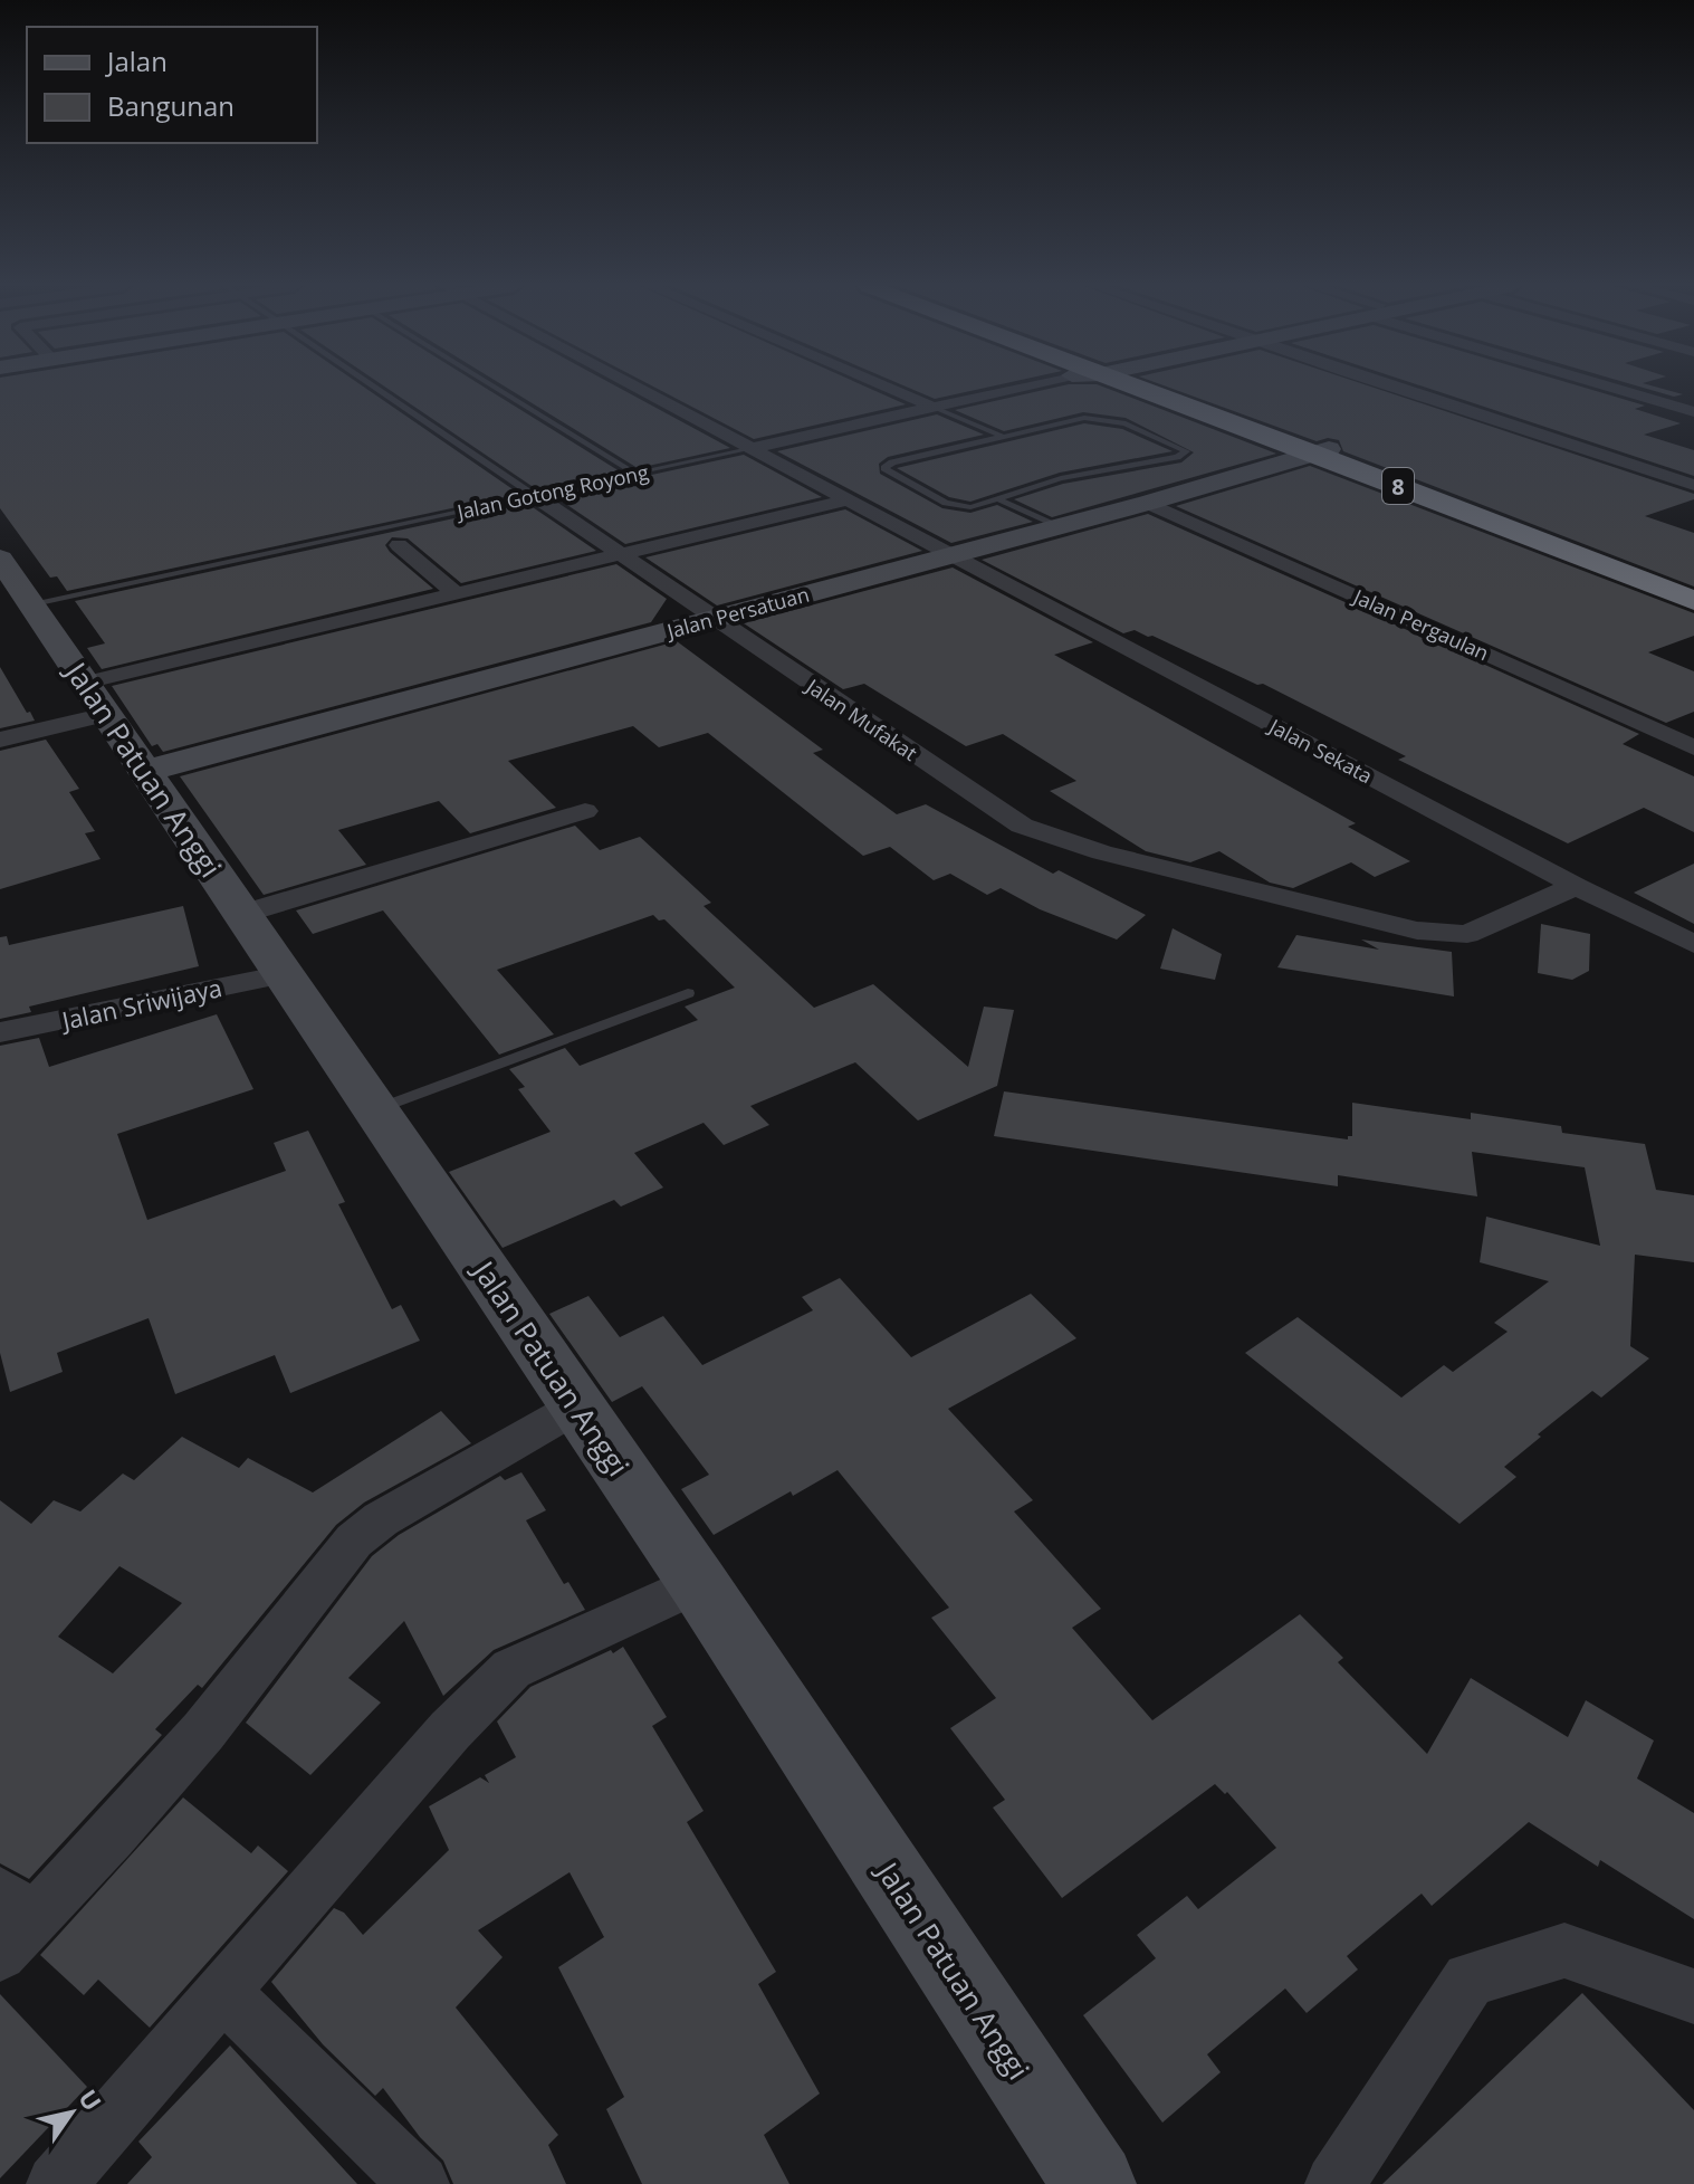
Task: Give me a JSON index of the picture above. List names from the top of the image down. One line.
{"streets":{"highway":["8"],"street":["Jalan Gotong Royong","Jalan Persatuan","Jalan Pergaulan","Jalan Mufakat","Jalan Sekata","Jalan Patuan Anggi","Jalan Sriwijaya"]},"crossings":[["8","Jalan Persatuan"],["Jalan Gotong Royong","Jalan Mufakat"],["Jalan Gotong Royong","Jalan Sekata"],["Jalan Gotong Royong","Jalan Patuan Anggi"],["Jalan Persatuan","Jalan Pergaulan"],["Jalan Persatuan","Jalan Mufakat"],["Jalan Persatuan","Jalan Sekata"],["Jalan Persatuan","Jalan Patuan Anggi"],["Jalan Mufakat","Jalan Sekata"],["Jalan Patuan Anggi","Jalan Sriwijaya"]],"legend":["Jalan","Bangunan"],"north":"top right"}
